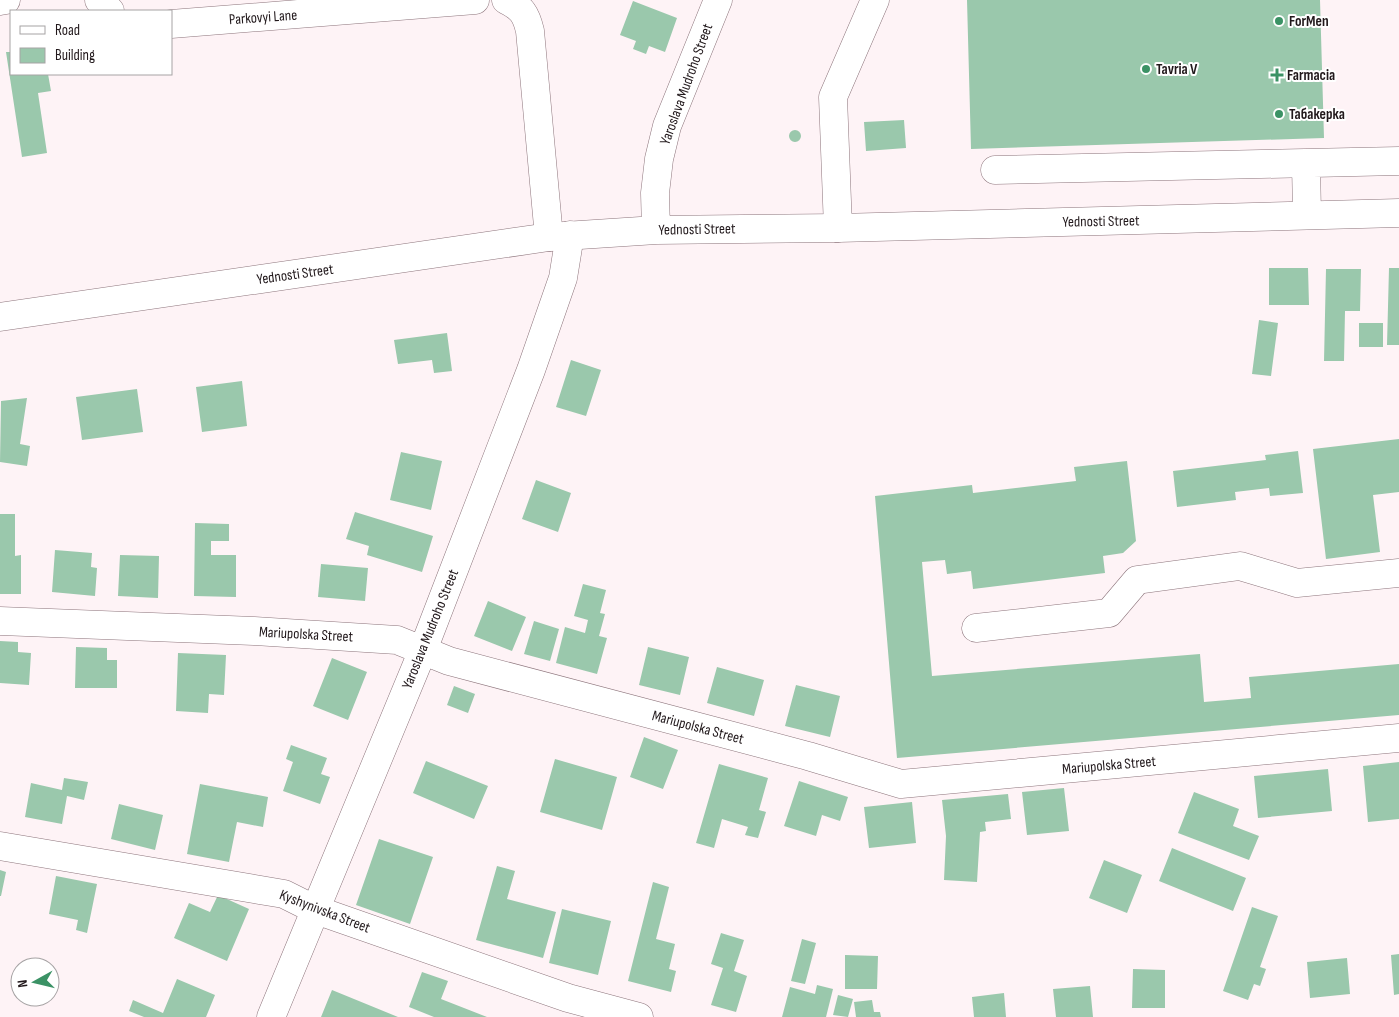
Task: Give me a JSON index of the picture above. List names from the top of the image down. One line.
{"streets":{"street":["Parkovyi Lane","Yaroslava Mudroho Street","Yednosti Street","Mariupolska Street","Kyshynivska Street"]},"crossings":[["Yaroslava Mudroho Street","Yednosti Street"],["Yaroslava Mudroho Street","Mariupolska Street"],["Yaroslava Mudroho Street","Kyshynivska Street"]],"places":{"other":["ForMen","Tavria V","Табакерка"],"health":["Farmacia"]},"legend":["Road","Building"],"north":"left"}
